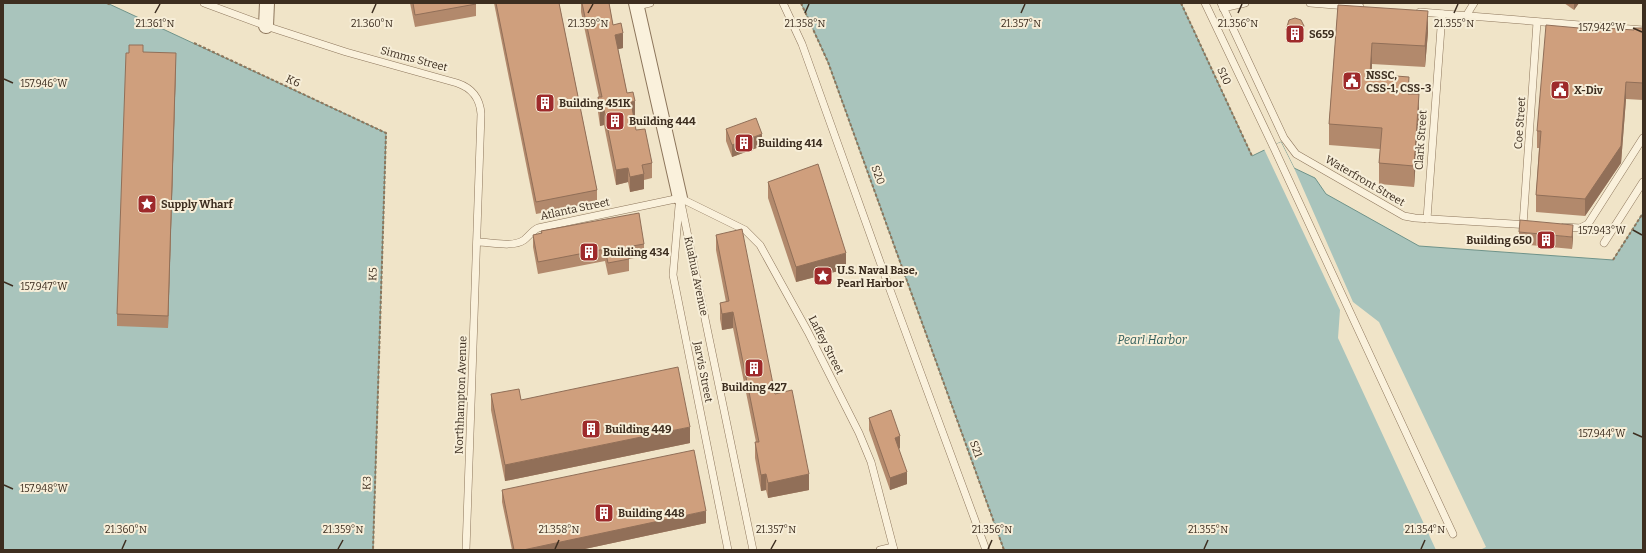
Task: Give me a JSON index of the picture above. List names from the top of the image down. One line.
{"streets":{"street":["Kuahua Avenue"],"lane":["Simms Street","Coe Street","Clark Street","Waterfront Street","Atlanta Street","Laffey Street","Jarvis Street","Northhampton Avenue"],"path":["S10","K6","S20","K5","S21","K3"]},"crossings":[["Simms Street","Atlanta Street"],["Simms Street","Northhampton Avenue"],["K6","K5"],["Coe Street","Waterfront Street"],["Clark Street","Waterfront Street"],["S20","S21"],["Atlanta Street","Kuahua Avenue"],["Atlanta Street","Laffey Street"],["Atlanta Street","Jarvis Street"],["Atlanta Street","Northhampton Avenue"],["K5","K3"],["Kuahua Avenue","Laffey Street"],["Kuahua Avenue","Jarvis Street"],["Laffey Street","Jarvis Street"]],"water":["Pearl Harbor"],"places":{"building":["S659","Building 451K","Building 444","Building 414","Building 650","Building 434","Building 427","Building 449","Building 448"],"public building":["NSSC, CSS-1, CSS-3","X-Div"],"place":["Supply Wharf","U.S. Naval Base, Pearl Harbor"]},"coordinates":["21.361°N","21.360°N","21.359°N","21.358°N","21.357°N","21.356°N","21.355°N","157.942°W","157.946°W","157.943°W","157.947°W","157.944°W","157.948°W","21.354°N"]}
